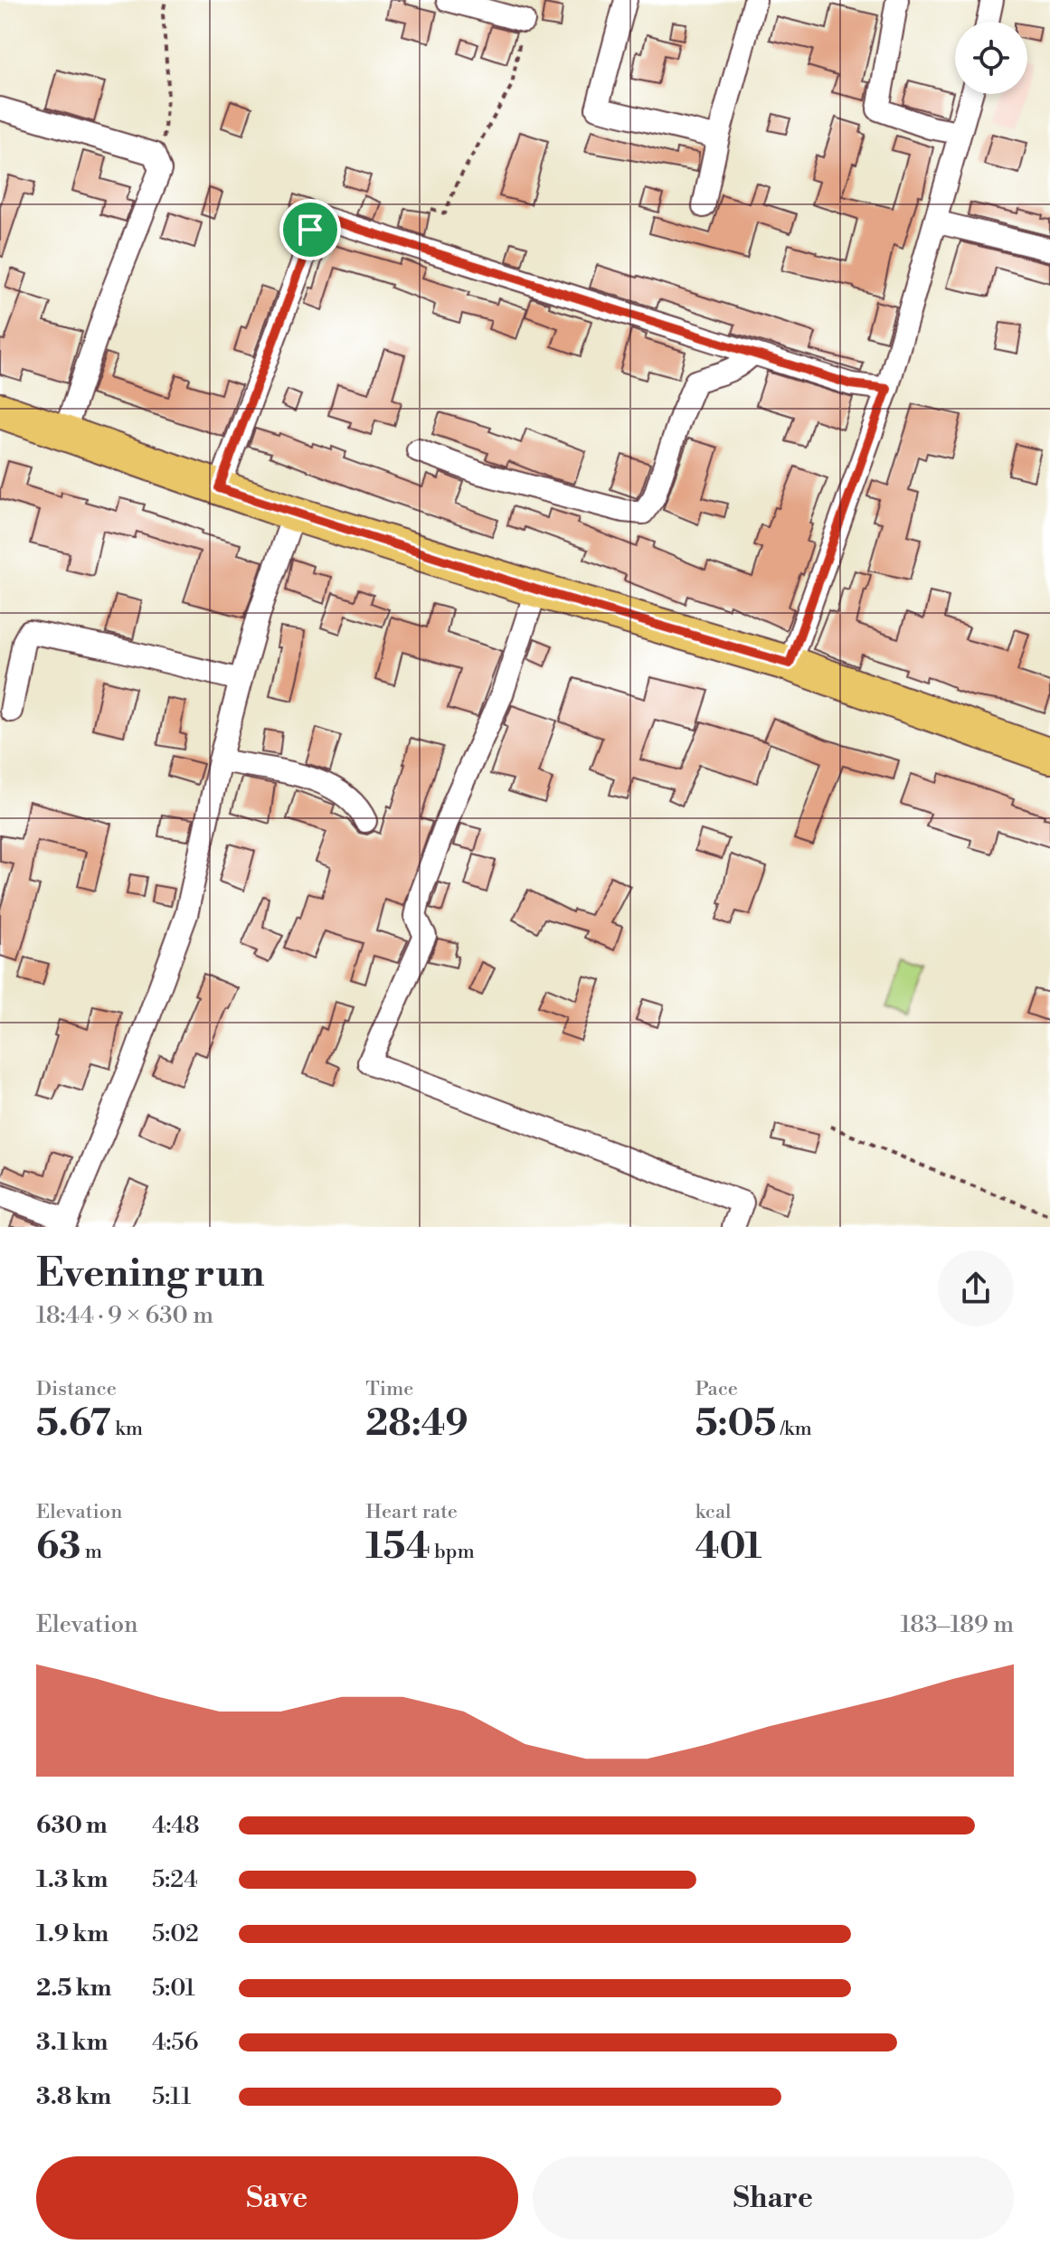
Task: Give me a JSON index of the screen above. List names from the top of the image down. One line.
{"page":{"heading":["Evening run","18:44 · 9 × 630 m"],"stats":[["Distance","5.67 km"],["Time","28:49"],["Pace","5:05 /km"],["Elevation","63 m"],["Heart rate","154 bpm"],["kcal","401"]],"chart":["Elevation","183–189 m"],"list":[{"name":"630 m","note":"4:48"},{"name":"1.3 km","note":"5:24"},{"name":"1.9 km","note":"5:02"},{"name":"2.5 km","note":"5:01"},{"name":"3.1 km","note":"4:56"},{"name":"3.8 km","note":"5:11"}],"buttons":["Save","Share"]}}
